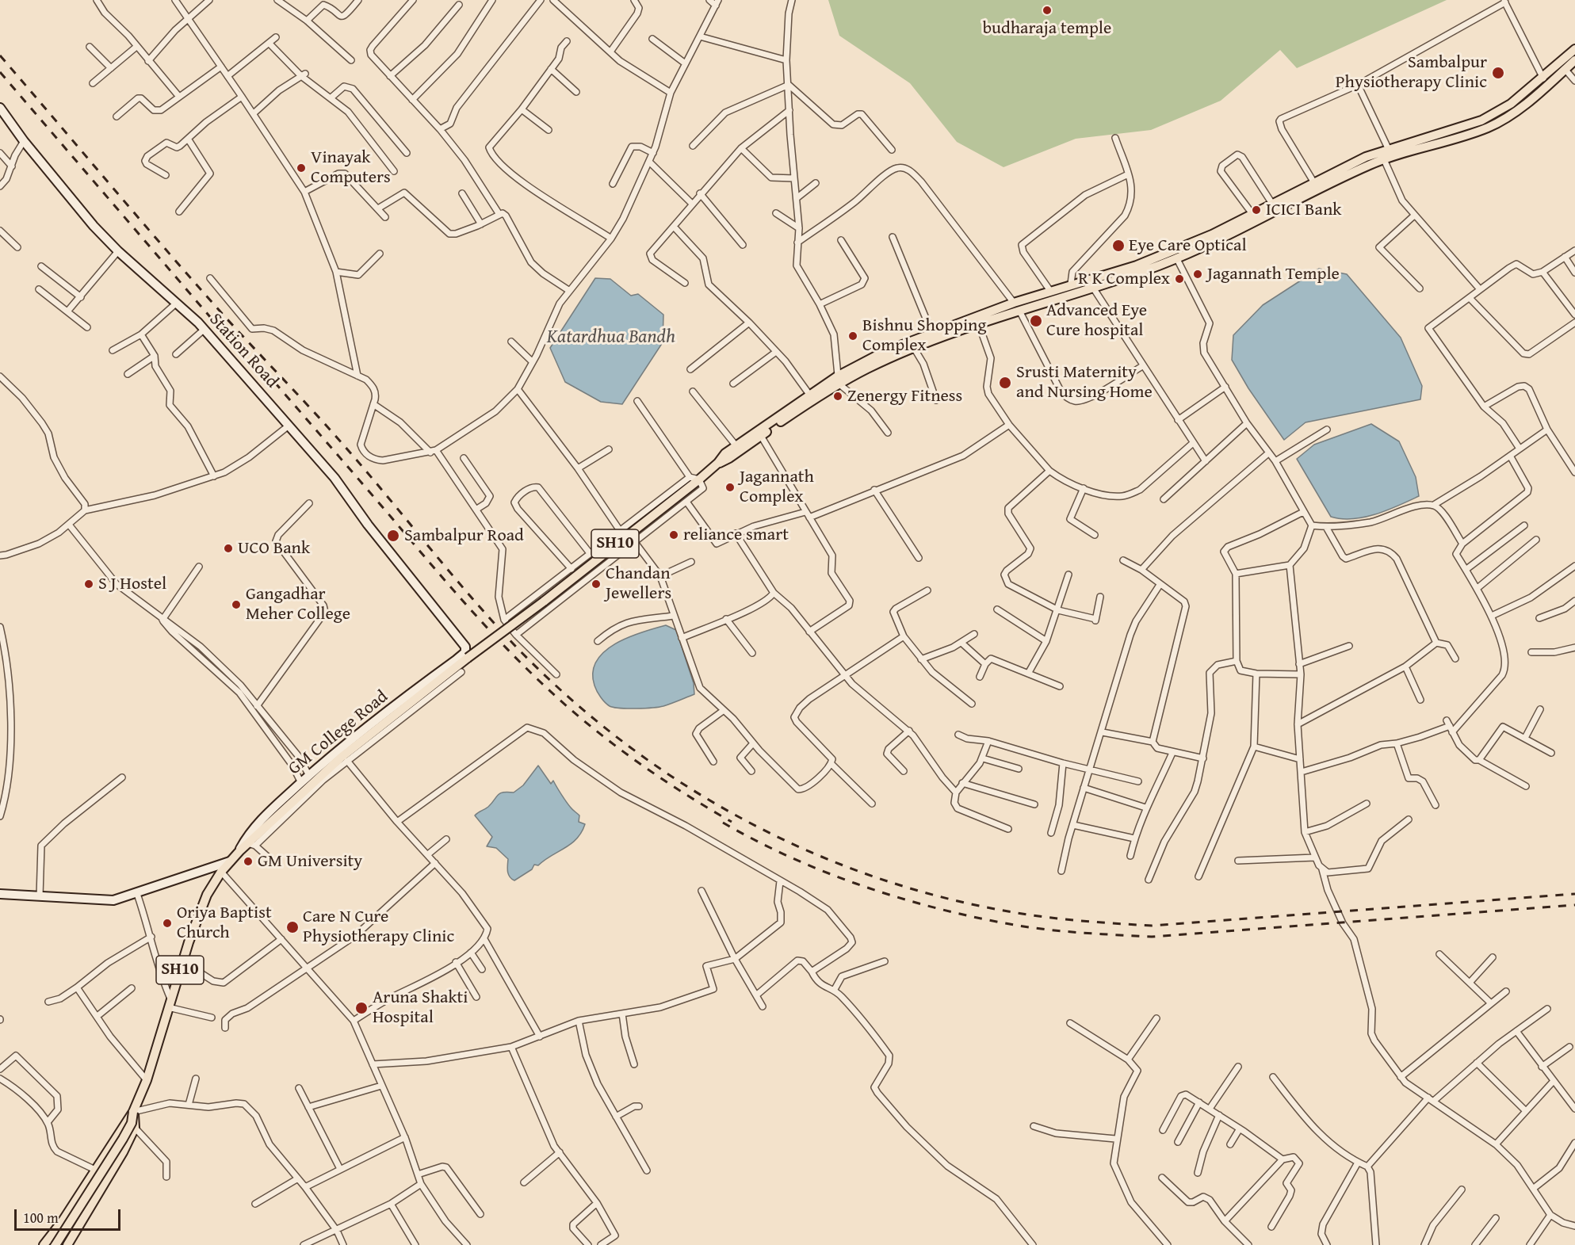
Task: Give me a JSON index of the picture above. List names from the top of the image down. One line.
{"streets":{"main road":["SH10"],"street":["Station Road","GM College Road"]},"crossings":[["Station Road","GM College Road"],["SH10","GM College Road"]],"water":["Katardhua Bandh"],"places":["budharaja temple","Sambalpur Physiotherapy Clinic","Vinayak Computers","ICICI Bank","Eye Care Optical","Jagannath Temple","R K Complex","Advanced Eye Cure hospital","Bishnu Shopping Complex","Srusti Maternity and Nursing Home","Zenergy Fitness","Jagannath Complex","reliance smart","Sambalpur Road","UCO Bank","S J Hostel","Chandan Jewellers","Gangadhar Meher College","GM University","Oriya Baptist Church","Care N Cure Physiotherapy Clinic","Aruna Shakti Hospital"],"scale_bar":"100 m"}
